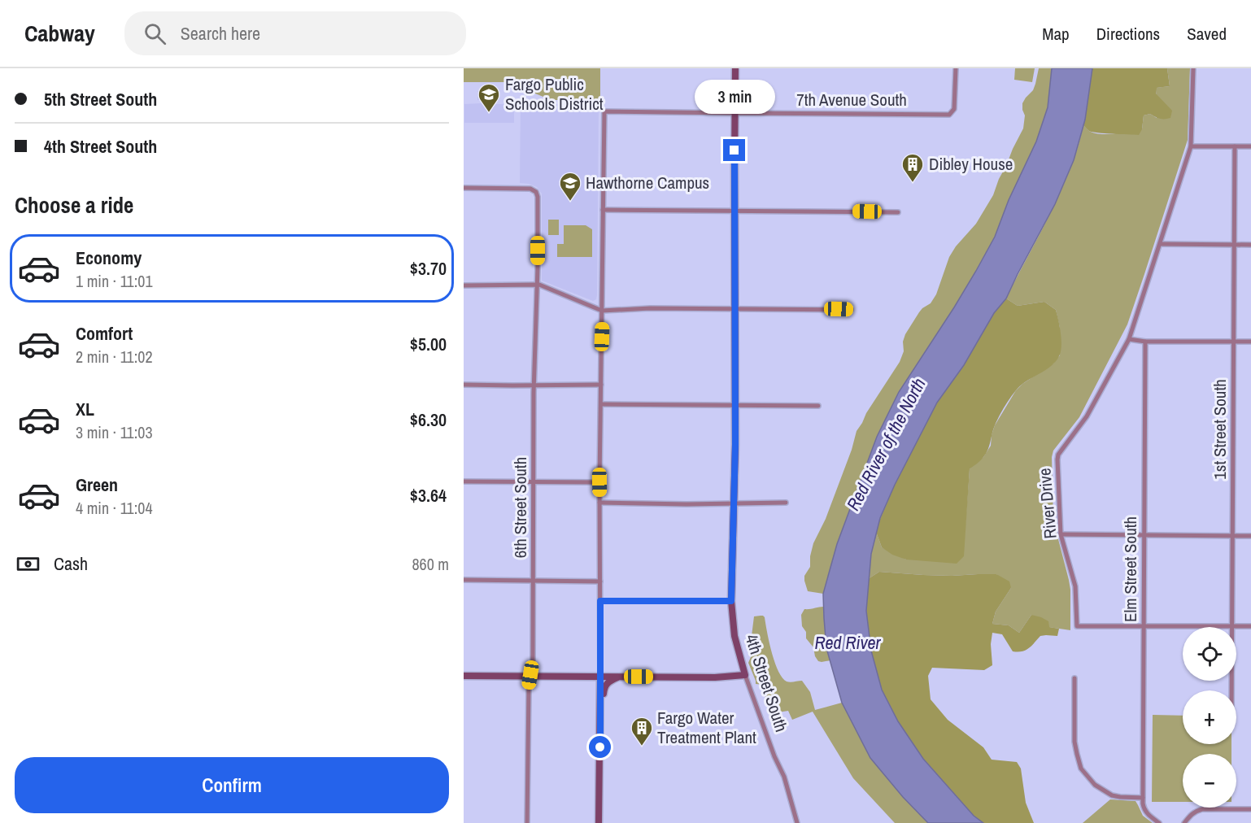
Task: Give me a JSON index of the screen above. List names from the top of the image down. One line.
{"streets":{"street":["7th Avenue South","1st Street South","River Drive","6th Street South","Elm Street South","4th Street South"]},"crossings":[["7th Avenue South","4th Street South"],["River Drive","Elm Street South"]],"water":["Red River of the North","Red River"],"places":{"school or university":["Fargo Public Schools District","Hawthorne Campus"],"building":["Dibley House","Fargo Water Treatment Plant"]},"page":{"header":"Cabway","search":"Search here","nav":["Map","Directions","Saved"],"banner":["5th Street South","4th Street South"],"bubble":"3 min","heading":"Choose a ride","list":[{"name":"Economy","note":"1 min · 11:01","value":"$3.70"},{"name":"Comfort","note":"2 min · 11:02","value":"$5.00"},{"name":"XL","note":"3 min · 11:03","value":"$6.30"},{"name":"Green","note":"4 min · 11:04","value":"$3.64"}],"pay":["Cash","860 m"],"map_buttons":["+","−"],"buttons":"Confirm"}}
